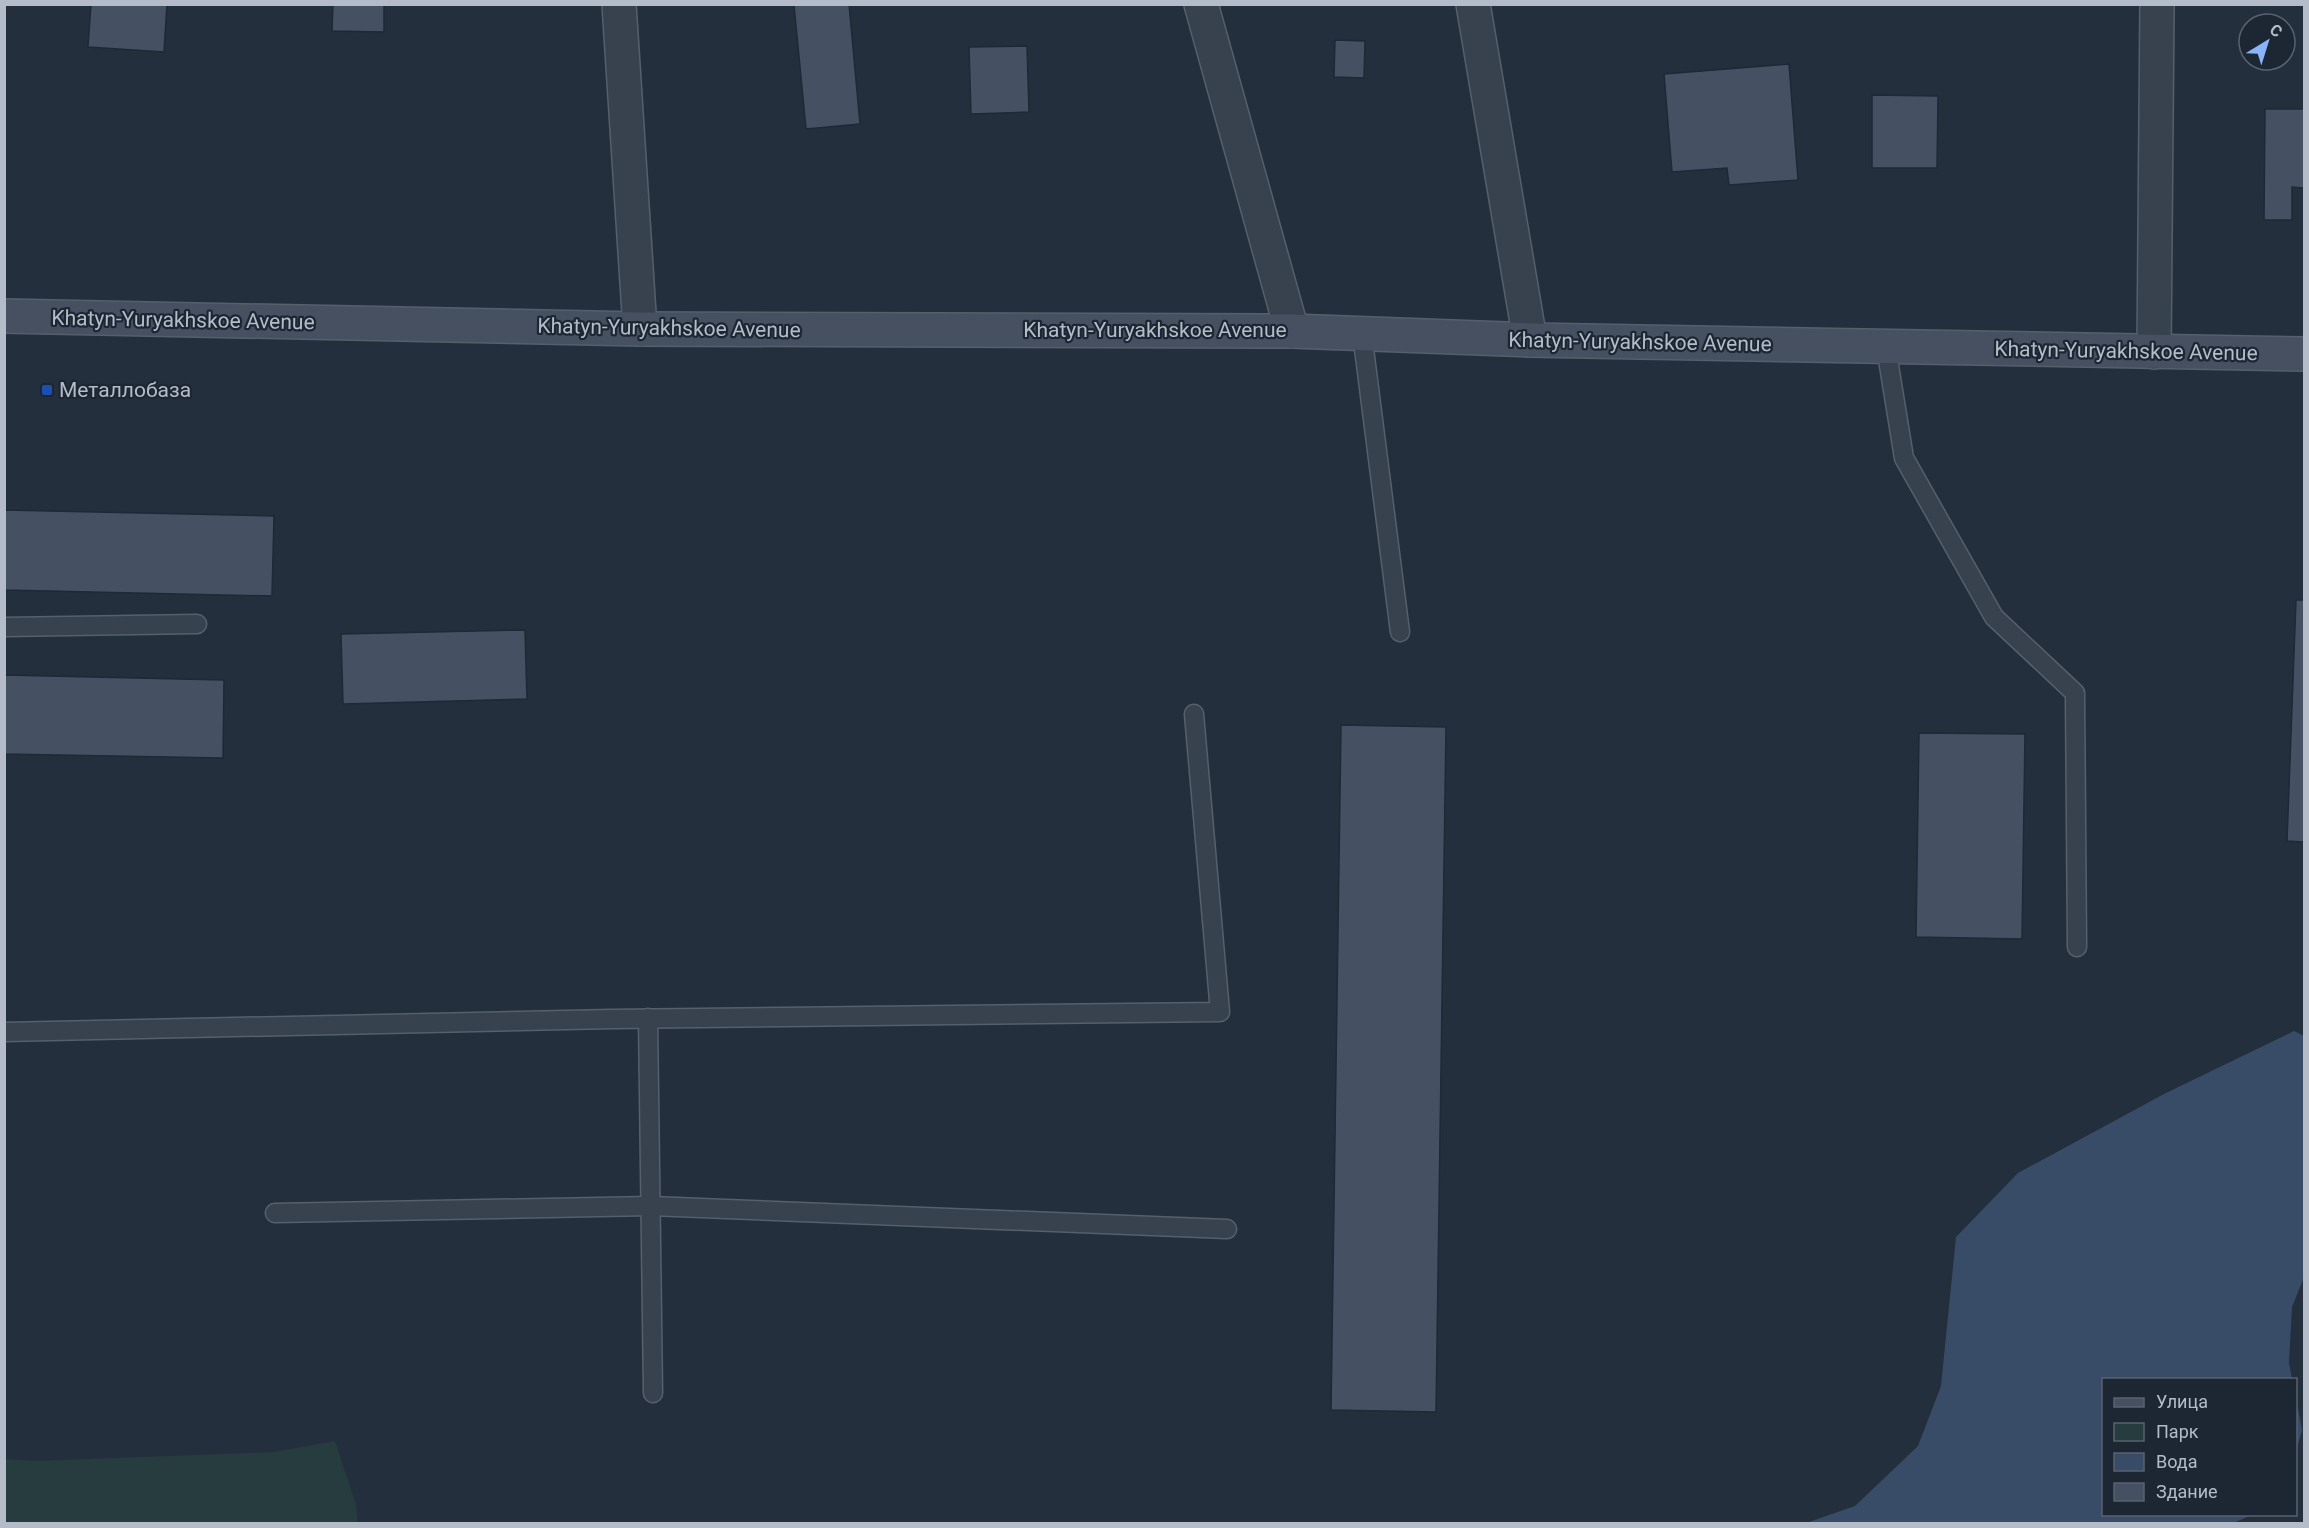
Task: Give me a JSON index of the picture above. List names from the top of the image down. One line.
{"streets":{"main road":["Khatyn-Yuryakhskoe Avenue"]},"places":{"transit":["Металлобаза"]},"legend":["Улица","Парк","Вода","Здание"],"north":"top right"}
